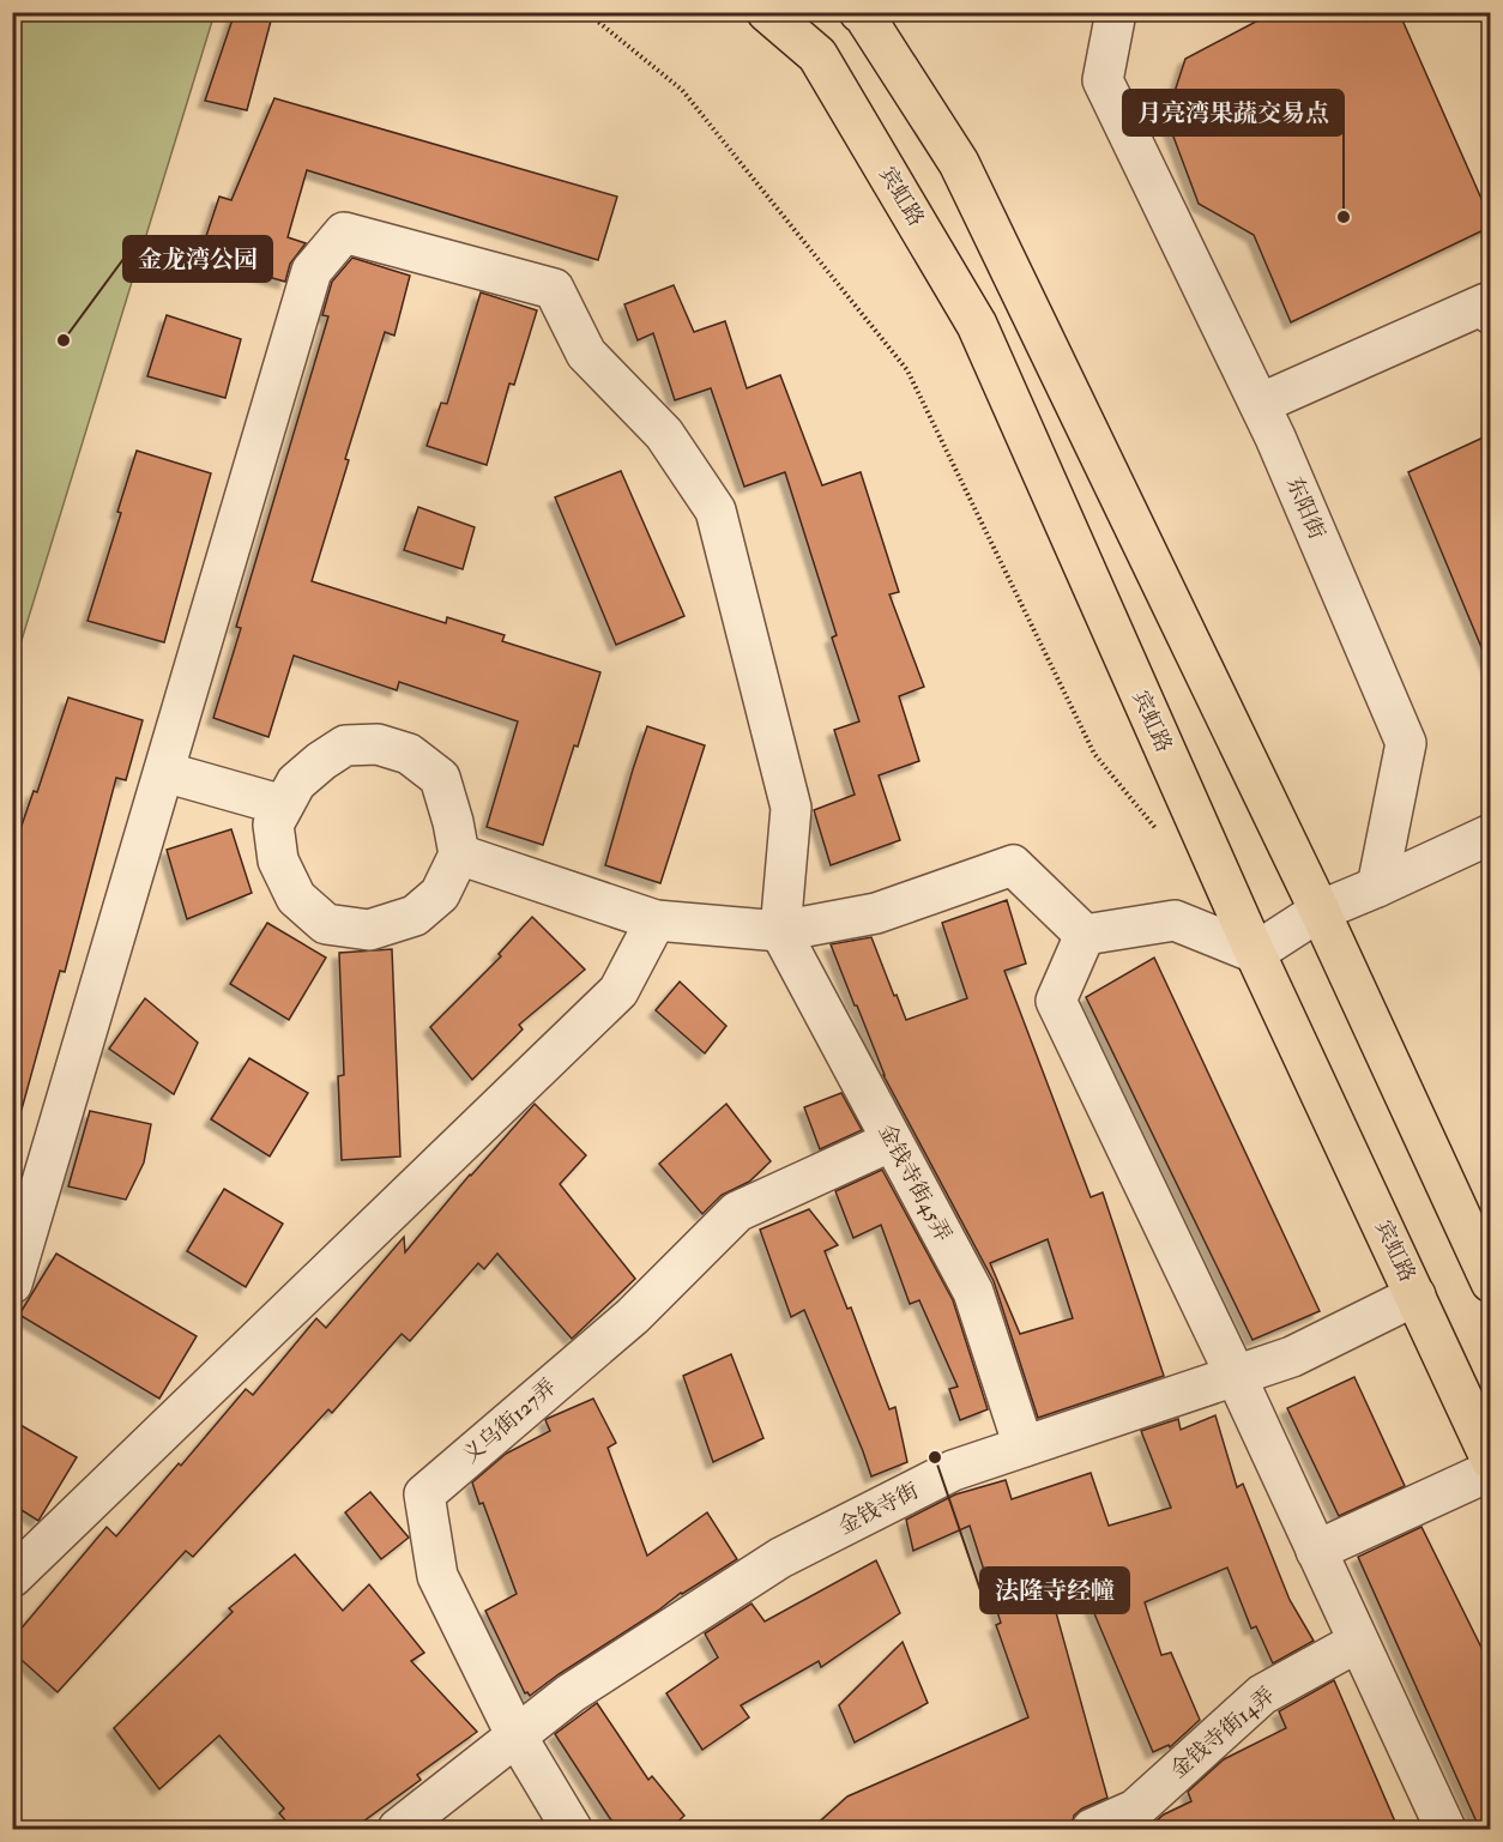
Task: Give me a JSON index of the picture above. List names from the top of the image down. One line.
{"streets":{"main road":["宾虹路"],"street":["东阳街","金钱寺街45弄","义乌街127弄","金钱寺街","金钱寺街14弄"]},"crossings":[["宾虹路","金钱寺街"],["金钱寺街45弄","义乌街127弄"],["金钱寺街45弄","金钱寺街"],["义乌街127弄","金钱寺街"]],"places":["月亮湾果蔬交易点","金龙湾公园","法隆寺经幢"]}
